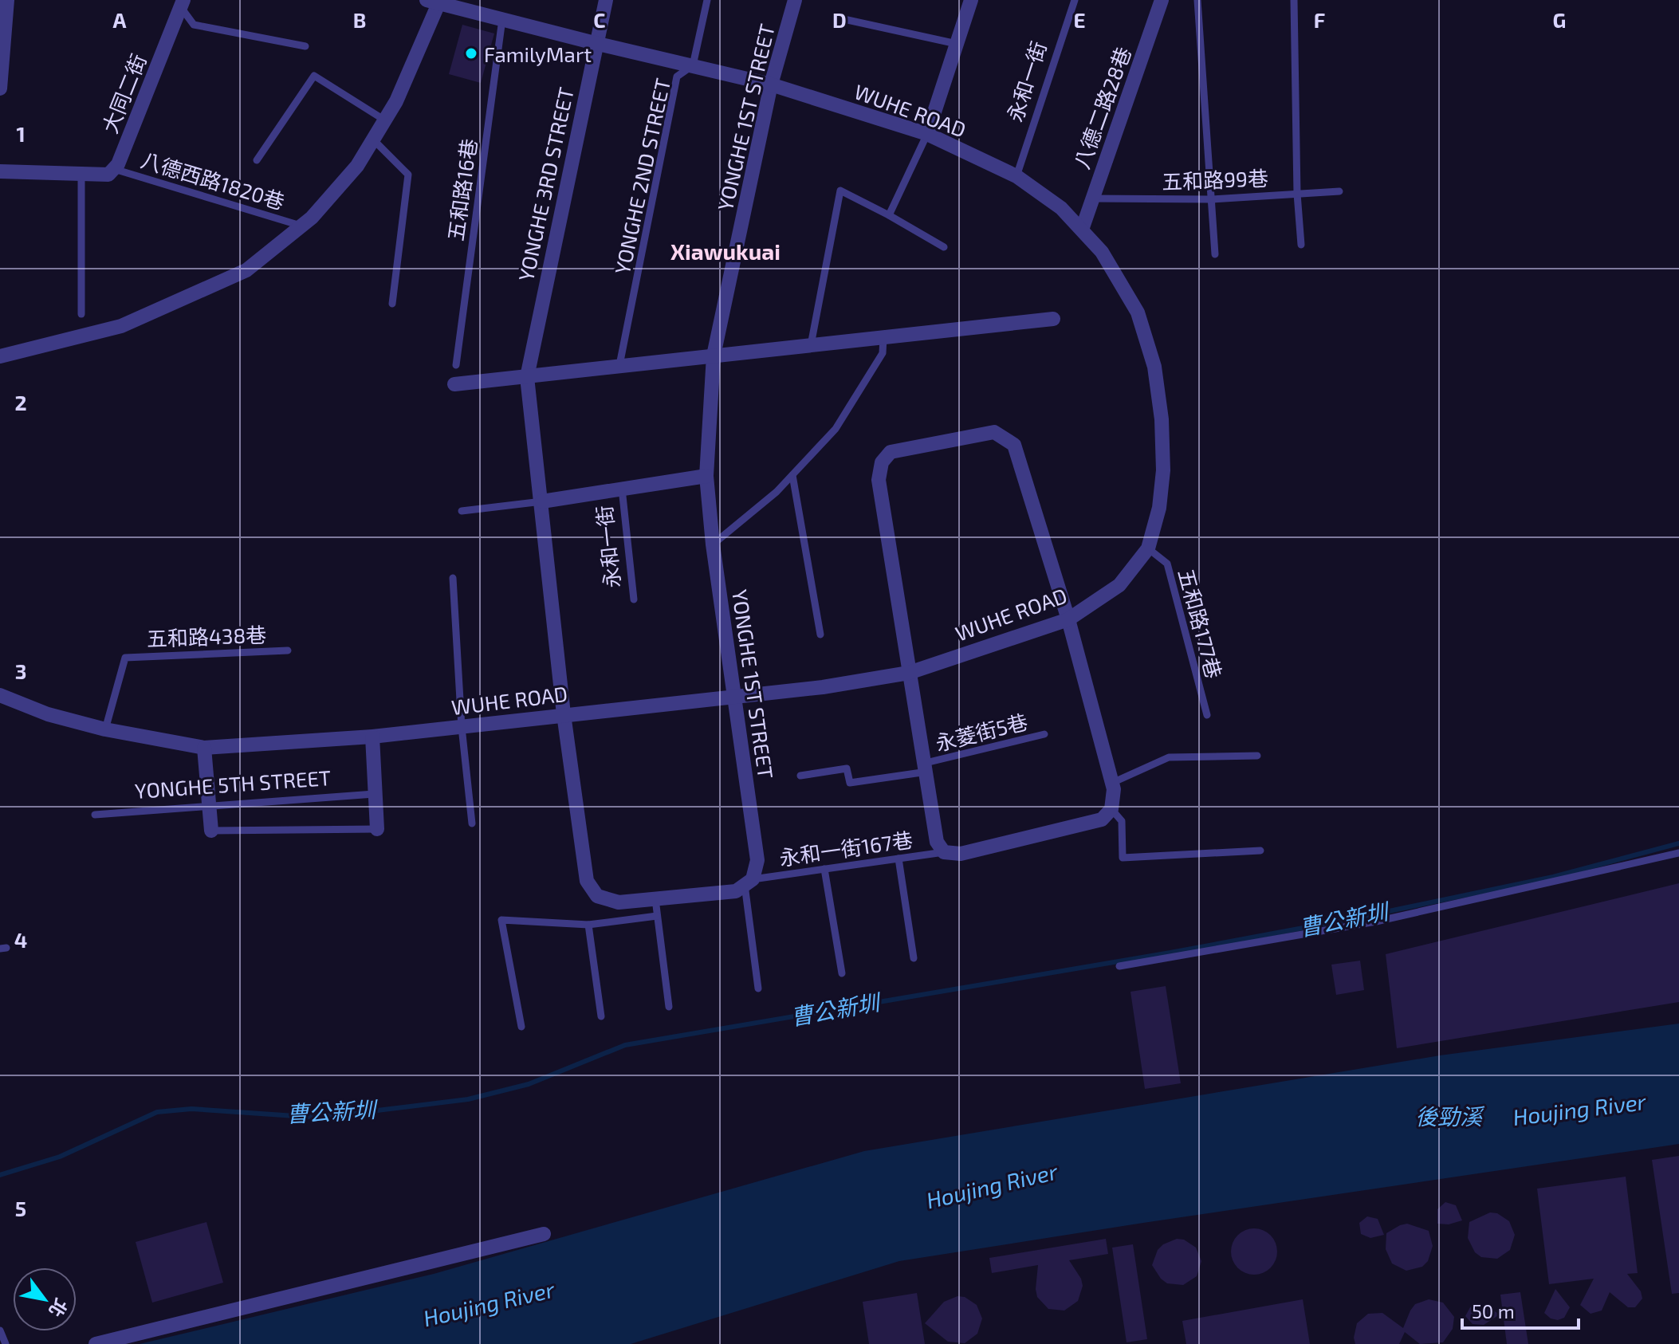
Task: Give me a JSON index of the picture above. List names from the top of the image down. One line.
{"streets":{"street":["永和一街","大同二街","八德二路28巷","WUHE ROAD","YONGHE 1ST STREET","YONGHE 3RD STREET"],"lane":["YONGHE 2ND STREET","五和路99巷","八德西路1820巷","五和路16巷","五和路177巷","五和路438巷","永菱街5巷","YONGHE 5TH STREET","永和一街167巷"]},"crossings":[["永和一街","WUHE ROAD"],["永和一街","YONGHE 1ST STREET"],["永和一街","YONGHE 3RD STREET"],["大同二街","八德西路1820巷"],["八德二路28巷","WUHE ROAD"],["八德二路28巷","五和路99巷"],["WUHE ROAD","YONGHE 1ST STREET"],["WUHE ROAD","YONGHE 2ND STREET"],["WUHE ROAD","YONGHE 3RD STREET"],["WUHE ROAD","五和路16巷"],["WUHE ROAD","五和路177巷"],["WUHE ROAD","五和路438巷"],["YONGHE 1ST STREET","永和一街167巷"]],"districts":["Xiawukuai"],"water":["曹公新圳","Houjing River","後勁溪"],"places":["FamilyMart"],"scale_bar":"50 m","north":"bottom right","grid":{"columns":["A","B","C","D","E","F","G"],"rows":["1","2","3","4","5"]}}
